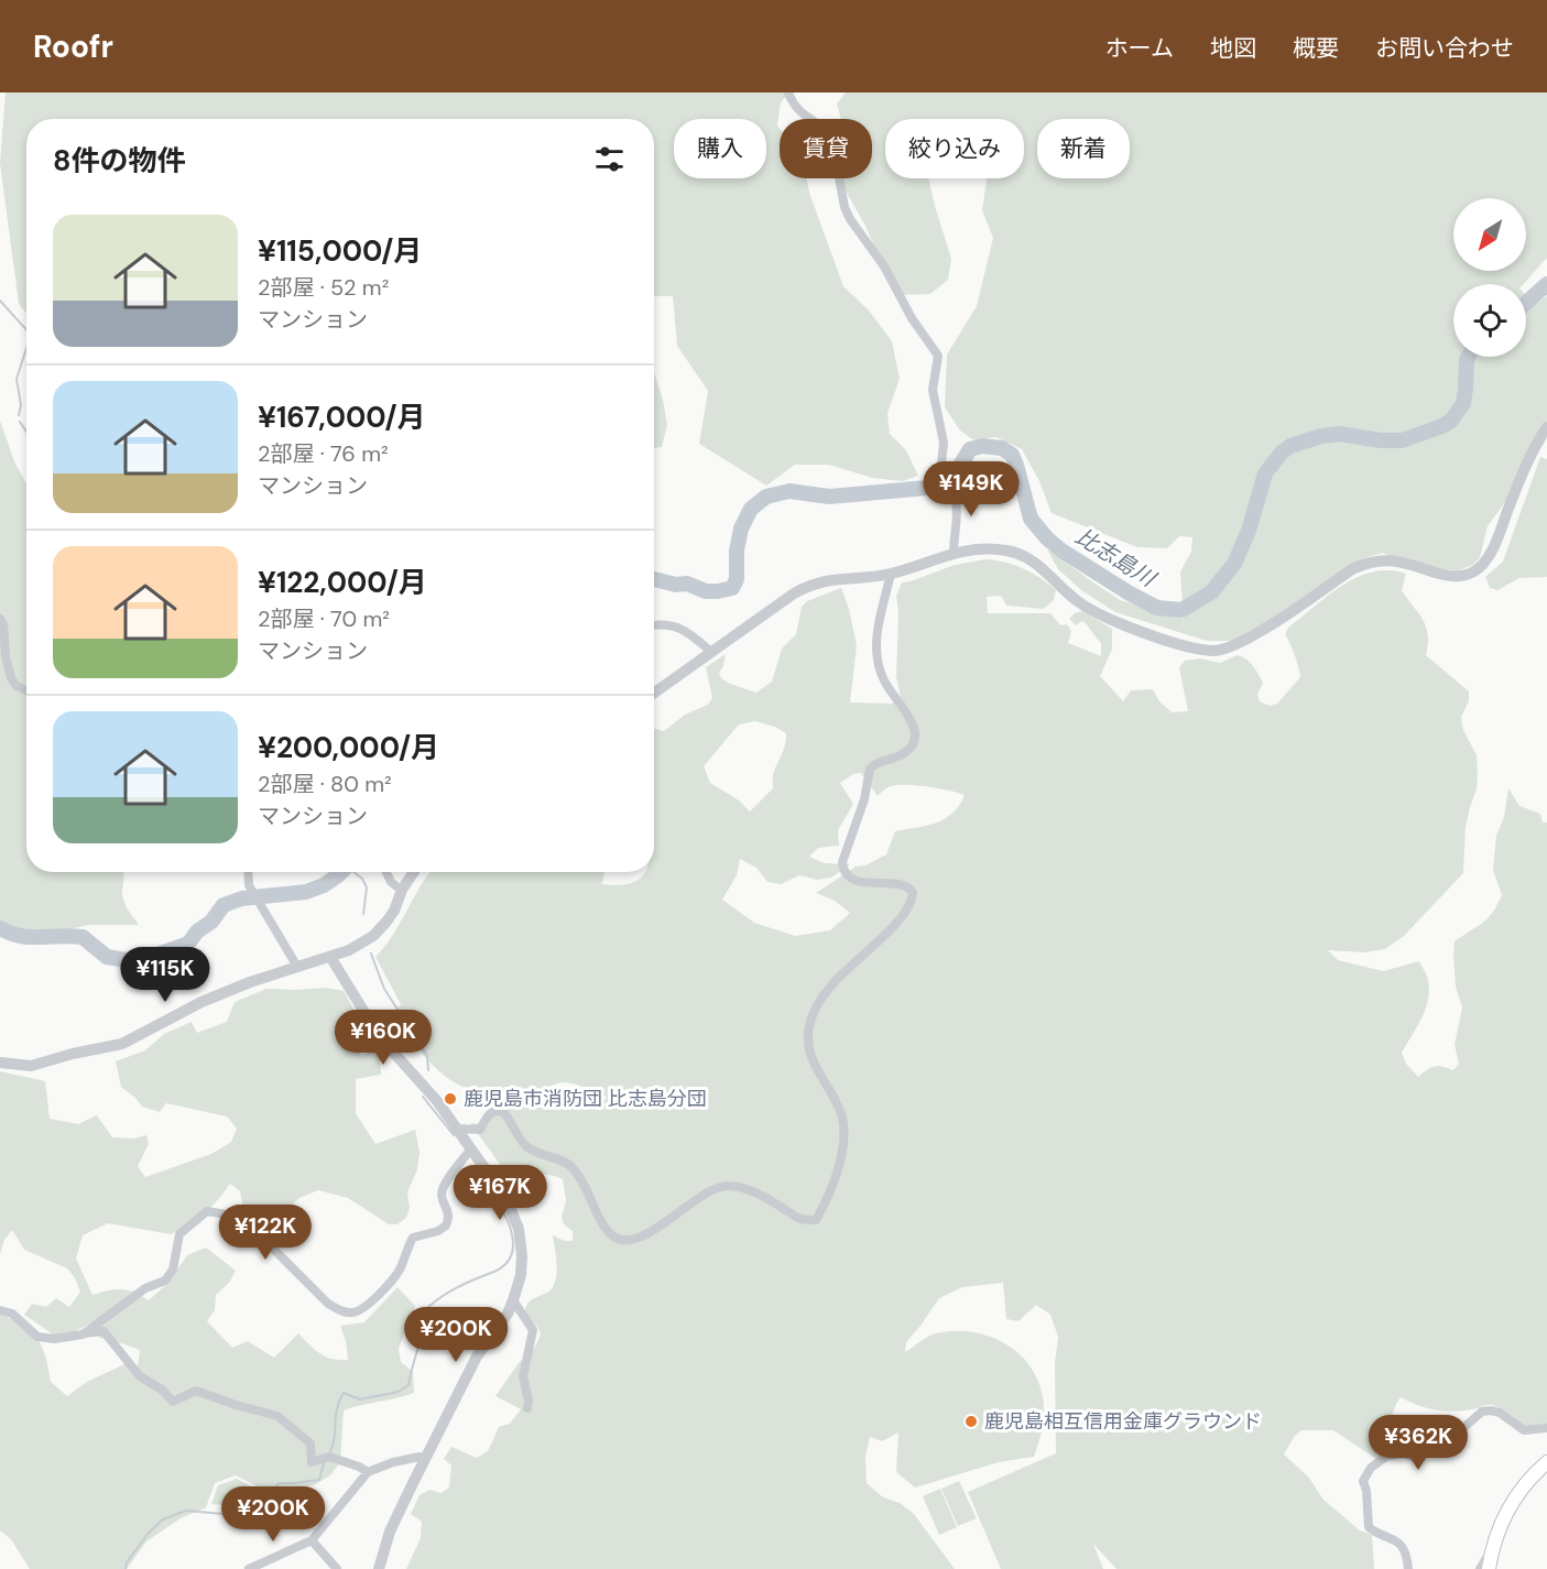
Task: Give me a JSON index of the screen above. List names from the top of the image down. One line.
{"water":["比志島川"],"places":["鹿児島市消防団 比志島分団","鹿児島相互信用金庫グラウンド"],"north":"bottom left","page":{"header":"Roofr","nav":["ホーム","地図","概要","お問い合わせ"],"chip":["購入","賃貸","絞り込み","新着"],"heading":"8件の物件","list":[{"name":"¥115,000/月","note":"2部屋 · 52 m² · マンション"},{"name":"¥167,000/月","note":"2部屋 · 76 m² · マンション"},{"name":"¥122,000/月","note":"2部屋 · 70 m² · マンション"},{"name":"¥200,000/月","note":"2部屋 · 80 m² · マンション"}],"price":["¥149K","¥115K","¥160K","¥167K","¥122K","¥200K","¥362K","¥200K"]}}
